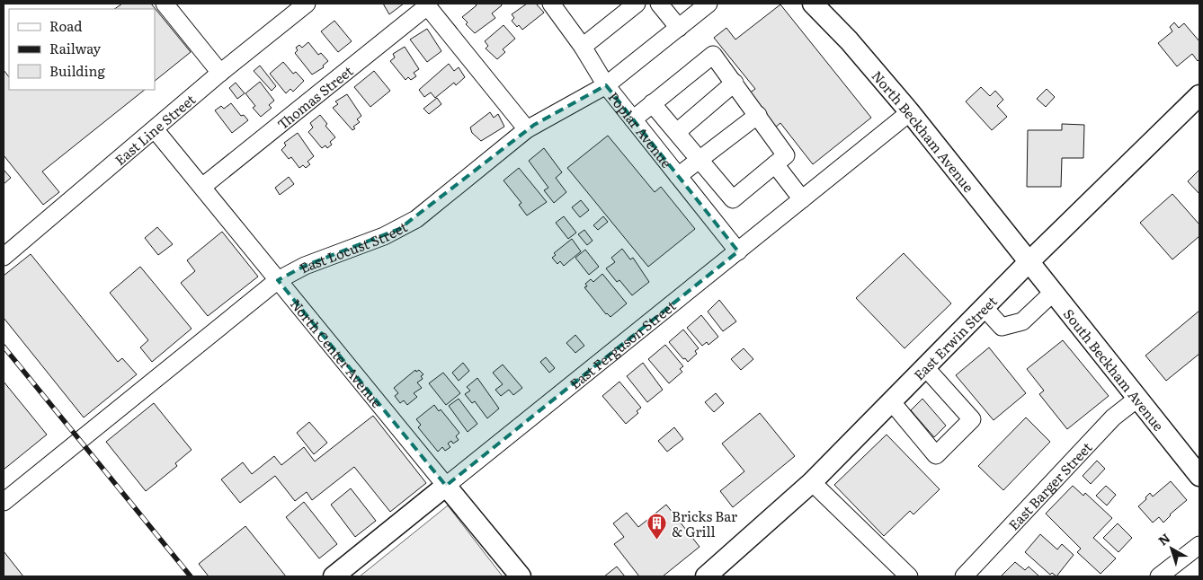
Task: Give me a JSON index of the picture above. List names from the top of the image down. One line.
{"streets":{"main road":["North Beckham Avenue","East Erwin Street","East Ferguson Street","North Center Avenue","South Beckham Avenue"],"street":["Thomas Street","East Line Street","Poplar Avenue","East Locust Street","East Barger Street"]},"crossings":[["Thomas Street","North Center Avenue"],["East Line Street","North Center Avenue"],["Poplar Avenue","East Locust Street"],["Poplar Avenue","East Ferguson Street"],["North Beckham Avenue","East Erwin Street"],["North Beckham Avenue","East Ferguson Street"],["North Beckham Avenue","South Beckham Avenue"],["East Locust Street","North Center Avenue"],["East Erwin Street","South Beckham Avenue"],["East Ferguson Street","North Center Avenue"],["South Beckham Avenue","East Barger Street"]],"places":{"building":["Bricks Bar & Grill"]},"legend":["Road","Railway","Building"],"north":"top left"}
